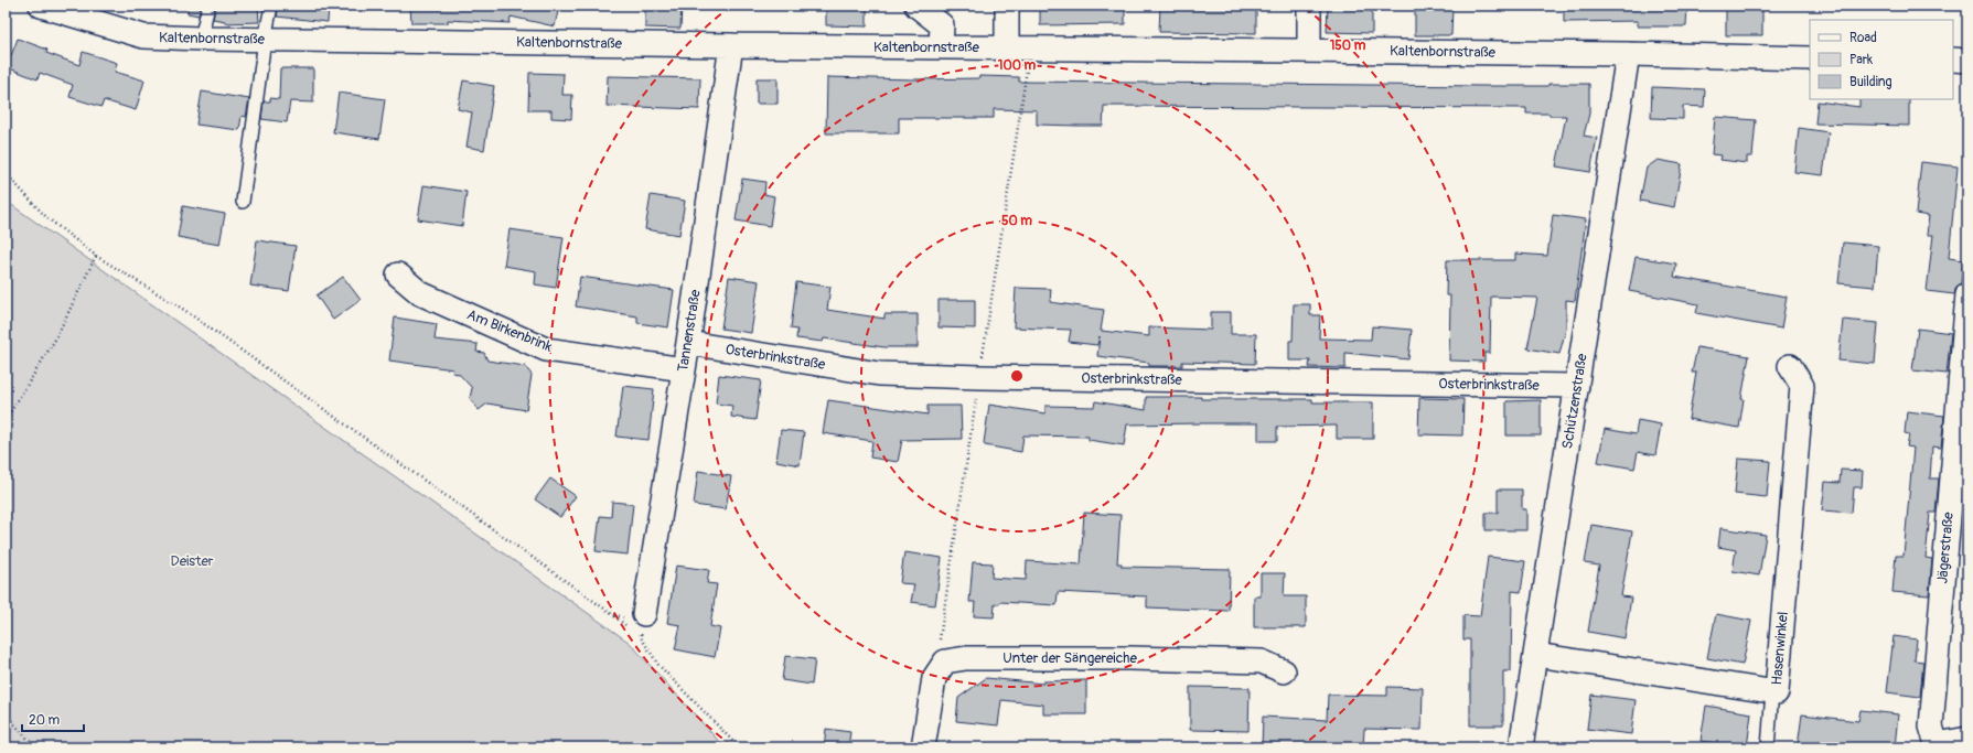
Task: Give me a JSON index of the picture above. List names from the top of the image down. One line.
{"streets":{"street":["Kaltenbornstraße","Am Birkenbrink","Tannenstraße","Osterbrinkstraße","Schützenstraße","Jägerstraße","Hasenwinkel","Unter der Sängereiche"]},"crossings":[["Kaltenbornstraße","Tannenstraße"],["Kaltenbornstraße","Schützenstraße"],["Am Birkenbrink","Tannenstraße"],["Tannenstraße","Osterbrinkstraße"],["Osterbrinkstraße","Schützenstraße"],["Schützenstraße","Hasenwinkel"]],"parks":["Deister"],"legend":["Road","Park","Building"],"scale_bar":"20 m","rings":["150 m","100 m","50 m"]}
